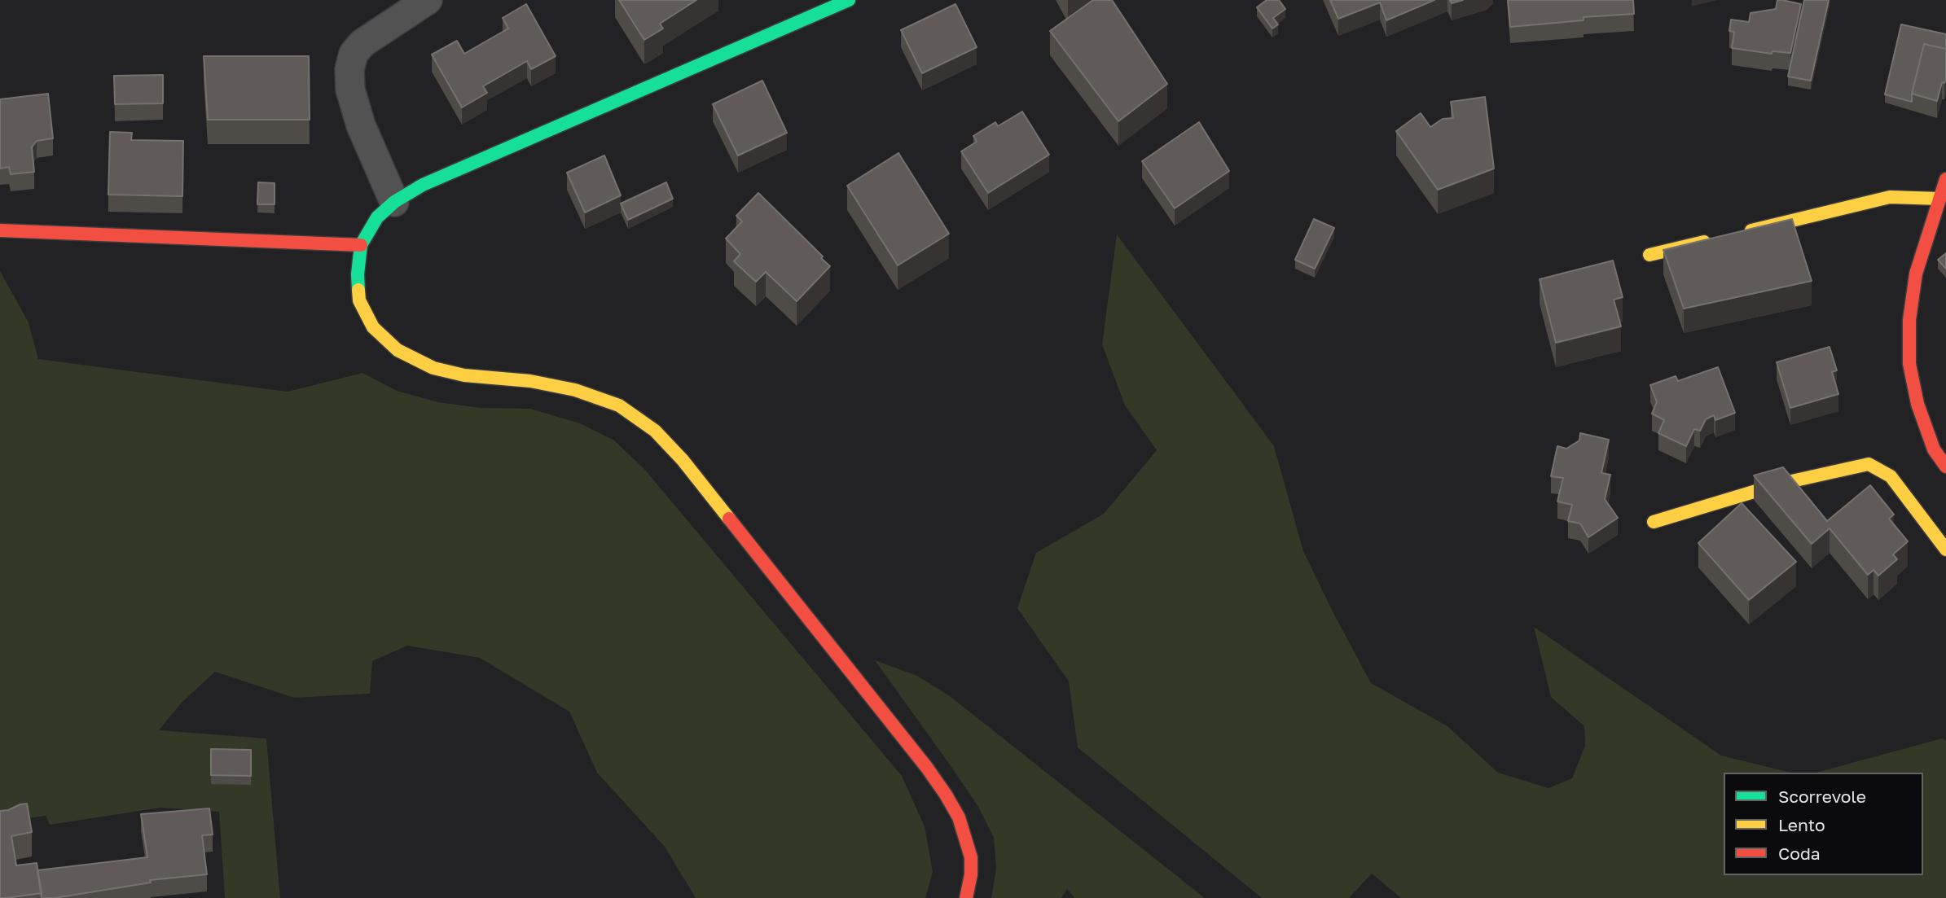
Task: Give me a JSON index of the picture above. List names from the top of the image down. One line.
{"legend":["Scorrevole","Lento","Coda"]}
